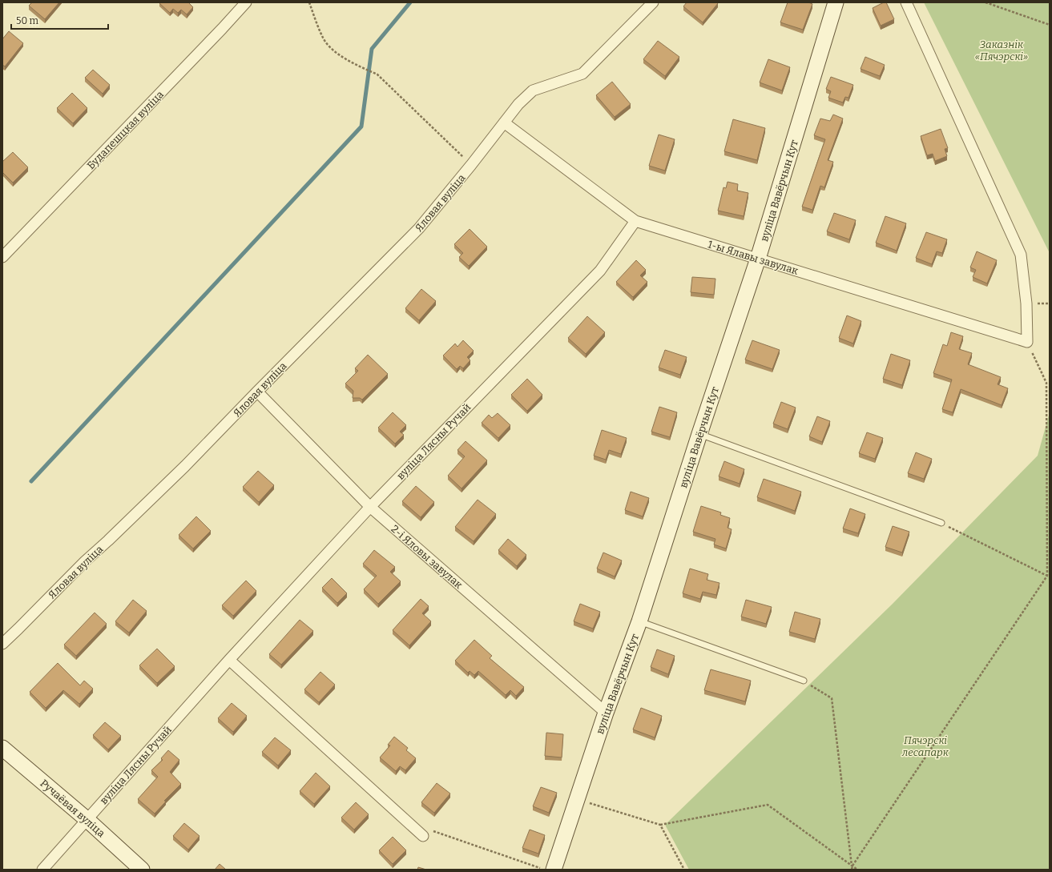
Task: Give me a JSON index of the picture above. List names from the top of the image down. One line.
{"streets":{"street":["Будапешцкая вуліца","вуліца Вавёрчын Кут","Яловая вуліца","1-ы Ялавы завулак","вуліца Лясны Ручай","2-і Яловы завулак","Ручаёвая вуліца"]},"crossings":[["вуліца Вавёрчын Кут","1-ы Ялавы завулак"],["вуліца Вавёрчын Кут","2-і Яловы завулак"],["Яловая вуліца","1-ы Ялавы завулак"],["Яловая вуліца","2-і Яловы завулак"],["1-ы Ялавы завулак","вуліца Лясны Ручай"],["вуліца Лясны Ручай","2-і Яловы завулак"],["вуліца Лясны Ручай","Ручаёвая вуліца"]],"parks":["Заказнік «Пячэрскі»","Пячэрскі лесапарк"],"scale_bar":"50 m"}
